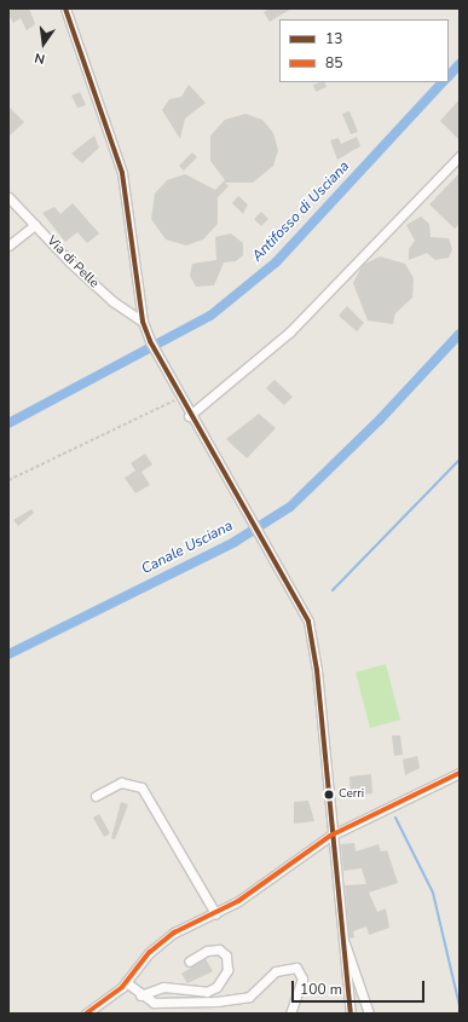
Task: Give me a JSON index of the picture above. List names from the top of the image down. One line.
{"streets":{"street":["Via di Pelle"]},"water":["Antifosso di Usciana","Canale Usciana"],"places":["Cerri"],"lines":["transit line 13","transit line 85"],"legend":["13","85"],"scale_bar":"100 m","north":"bottom"}
